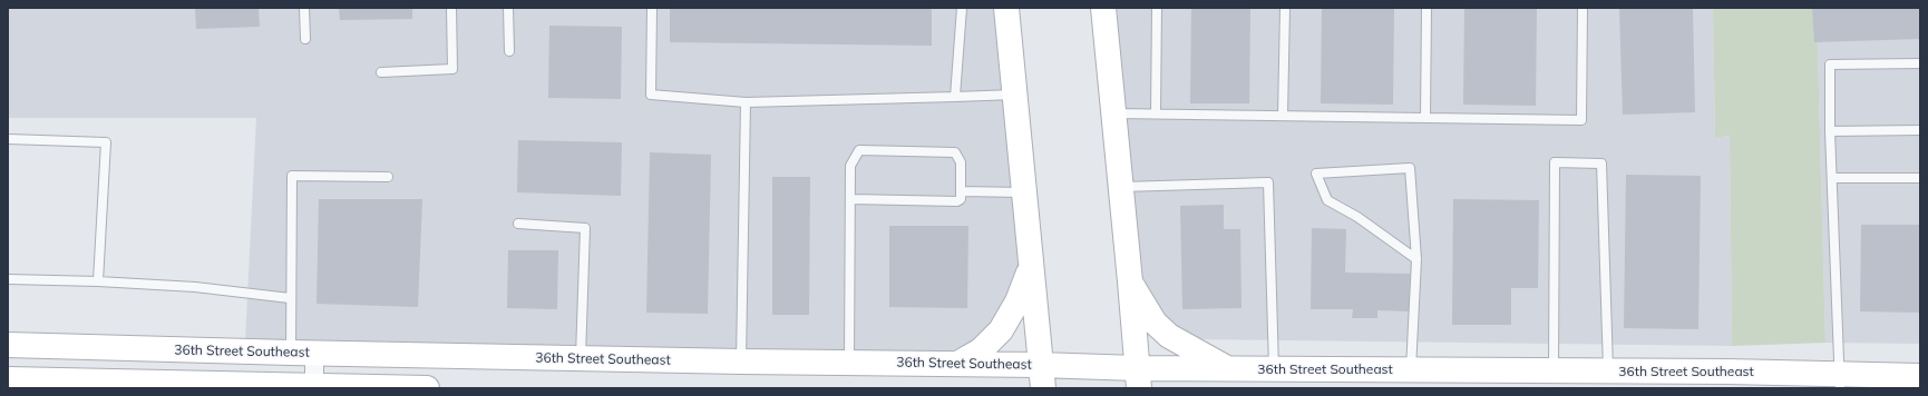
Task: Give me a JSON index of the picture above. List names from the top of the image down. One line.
{"streets":{"street":["36th Street Southeast"]}}
